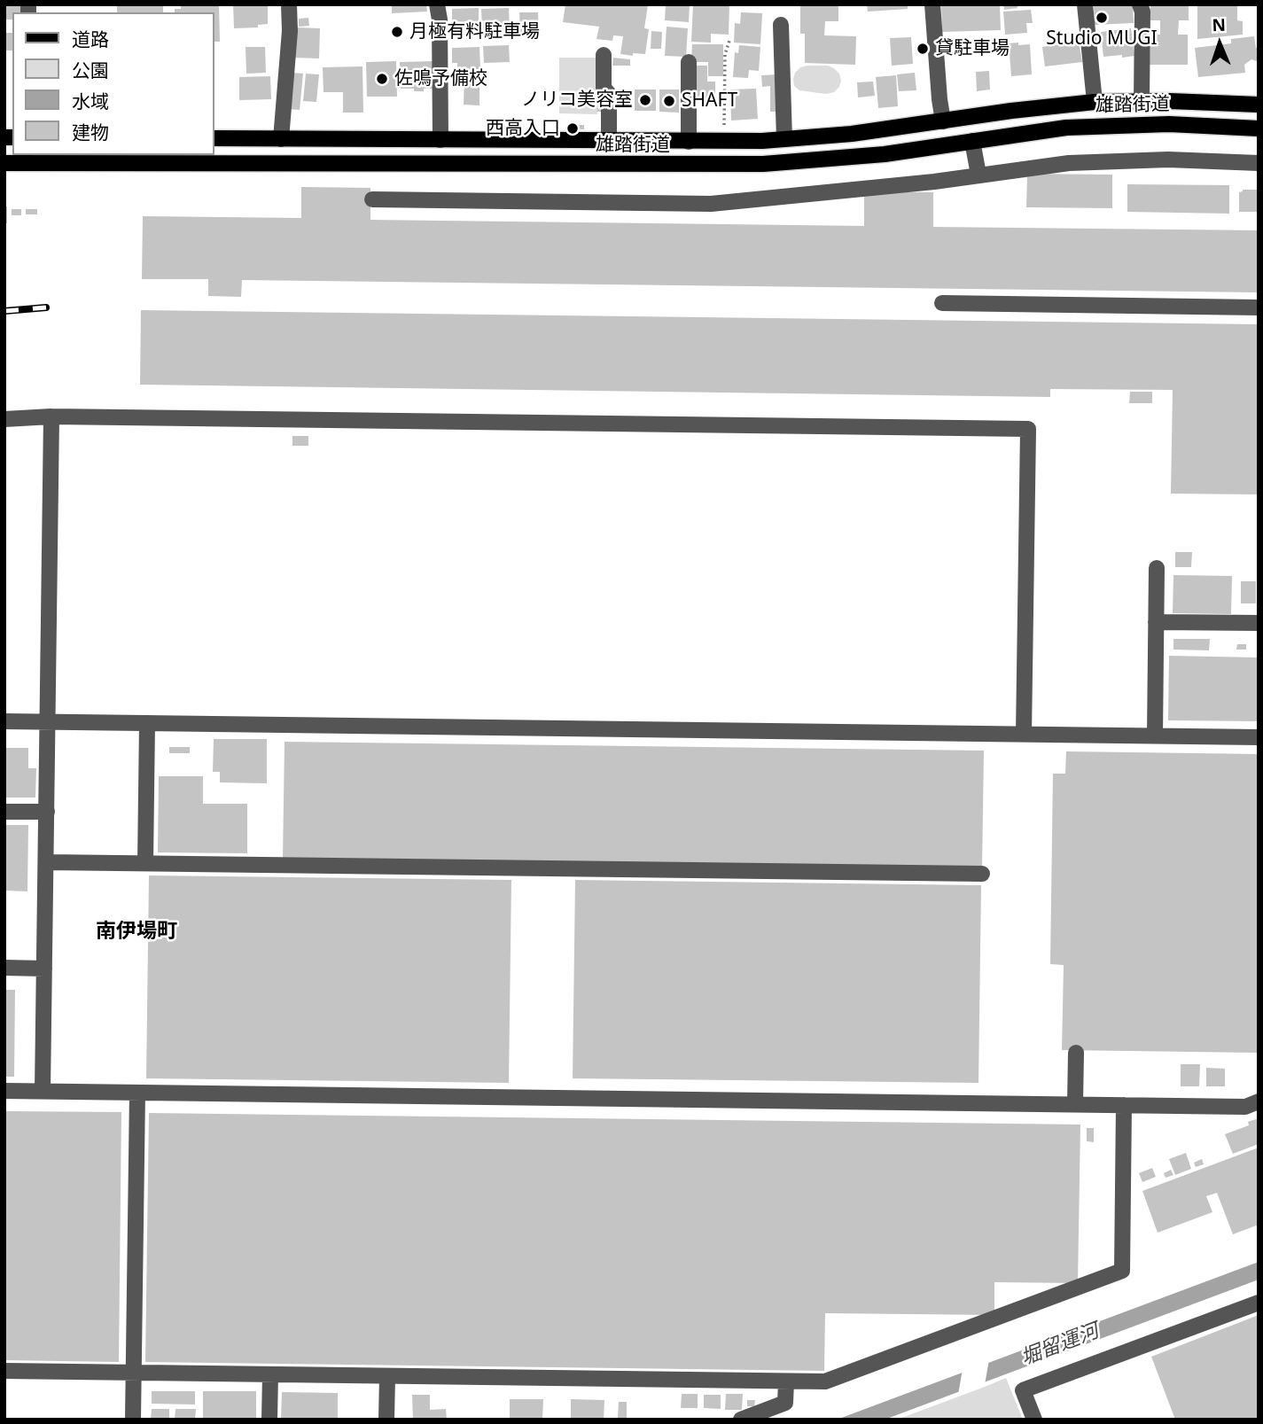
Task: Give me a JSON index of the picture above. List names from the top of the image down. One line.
{"streets":{"main road":["雄踏街道"]},"districts":["南伊場町"],"water":["堀留運河"],"places":["Studio MUGI","月極有料駐車場","貸駐車場","佐鳴予備校","ノリコ美容室","SHAFT","西高入口"],"legend":["道路","公園","水域","建物"],"north":"top"}
